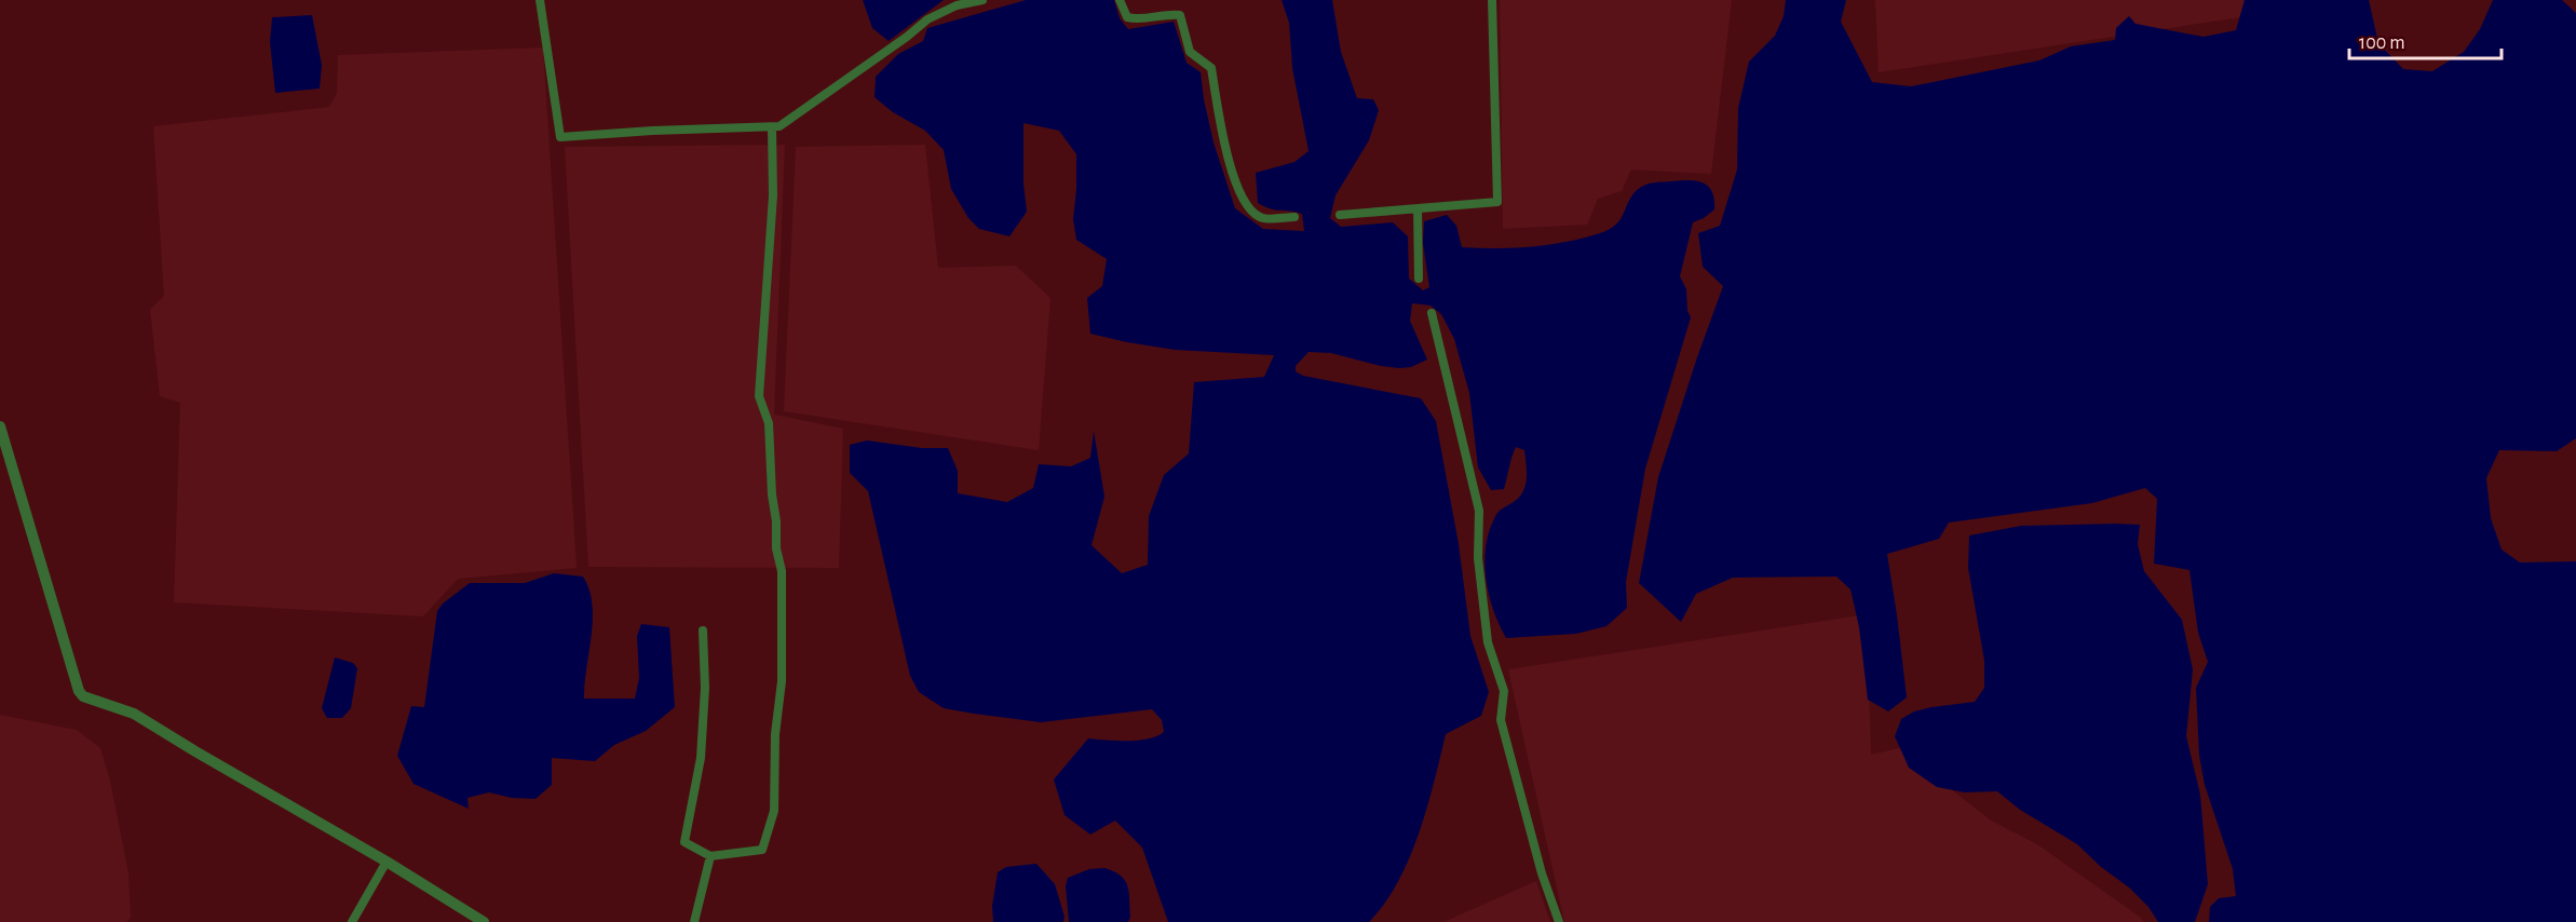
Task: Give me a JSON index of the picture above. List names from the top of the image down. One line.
{"scale_bar":"100 m"}
